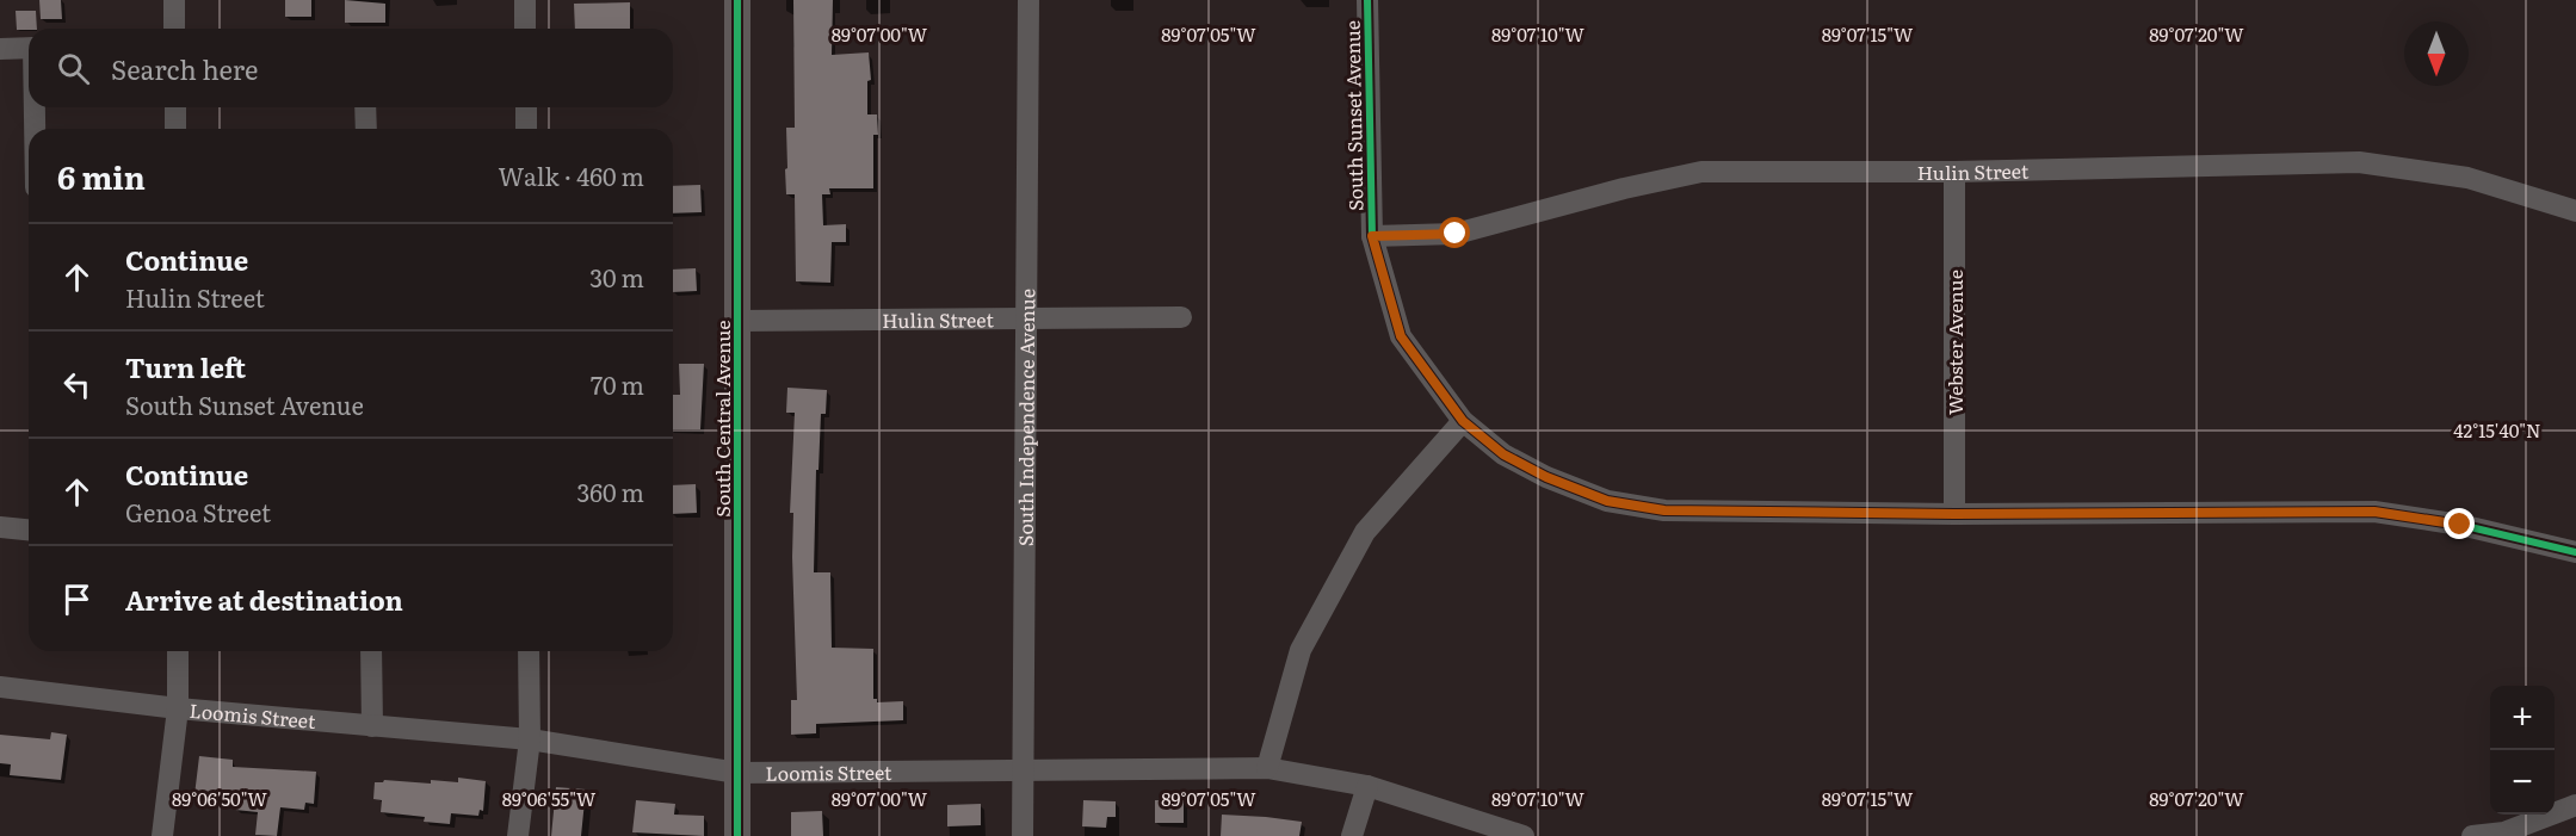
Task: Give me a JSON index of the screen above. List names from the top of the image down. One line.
{"streets":{"main road":["South Central Avenue"],"street":["South Sunset Avenue","Hulin Street","Webster Avenue","South Independence Avenue","Loomis Street"]},"crossings":[["South Sunset Avenue","Hulin Street"],["South Sunset Avenue","Webster Avenue"],["Hulin Street","Webster Avenue"],["Hulin Street","South Central Avenue"],["Hulin Street","South Independence Avenue"],["South Central Avenue","Loomis Street"],["South Independence Avenue","Loomis Street"]],"north":"bottom","page":{"search":"Search here","heading":["6 min","Walk · 460 m"],"list":[["Continue","Hulin Street","30 m"],["Turn left","South Sunset Avenue","70 m"],["Continue","Genoa Street","360 m"],"Arrive at destination"],"map_buttons":["+","−"]},"coordinates":["89°07'00\"W","89°07'05\"W","89°07'10\"W","89°07'15\"W","89°07'20\"W","42°15'40\"N","89°06'50\"W","89°06'55\"W"]}
